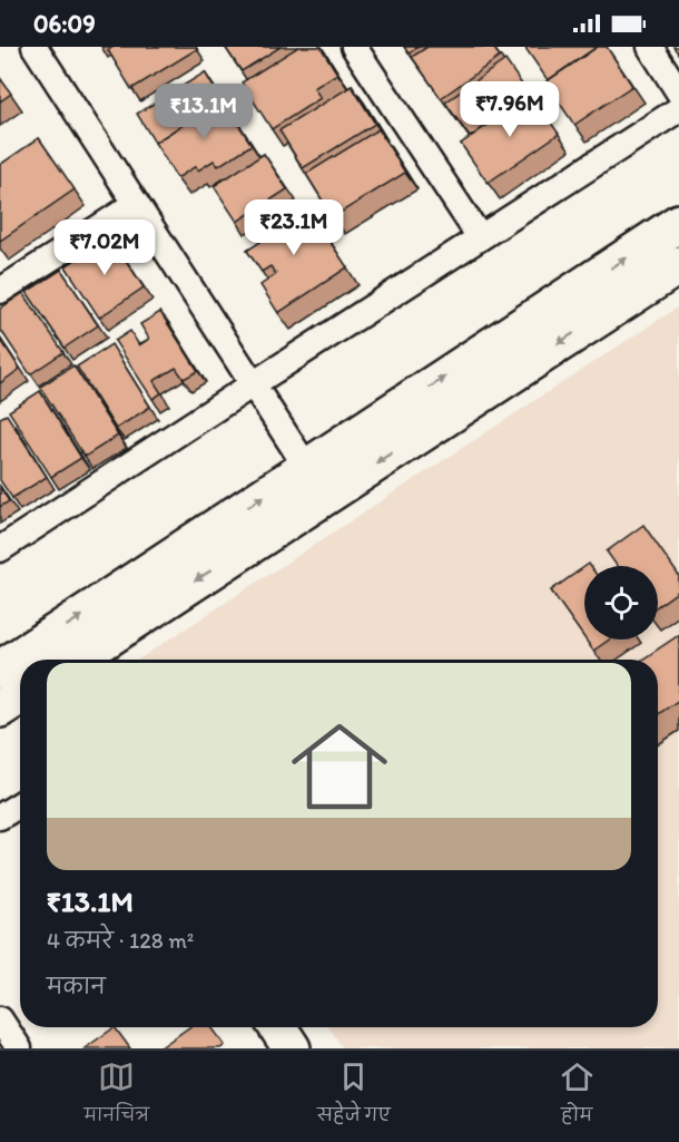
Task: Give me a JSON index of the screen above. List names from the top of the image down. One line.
{"page":{"status":"06:09","price":["₹7.96M","₹13.1M","₹23.1M","₹7.02M"],"list":[{"name":"₹13.1M","note":"4 कमरे · 128 m² · मकान"}],"tabs":["मानचित्र","सहेजे गए","होम"]}}
